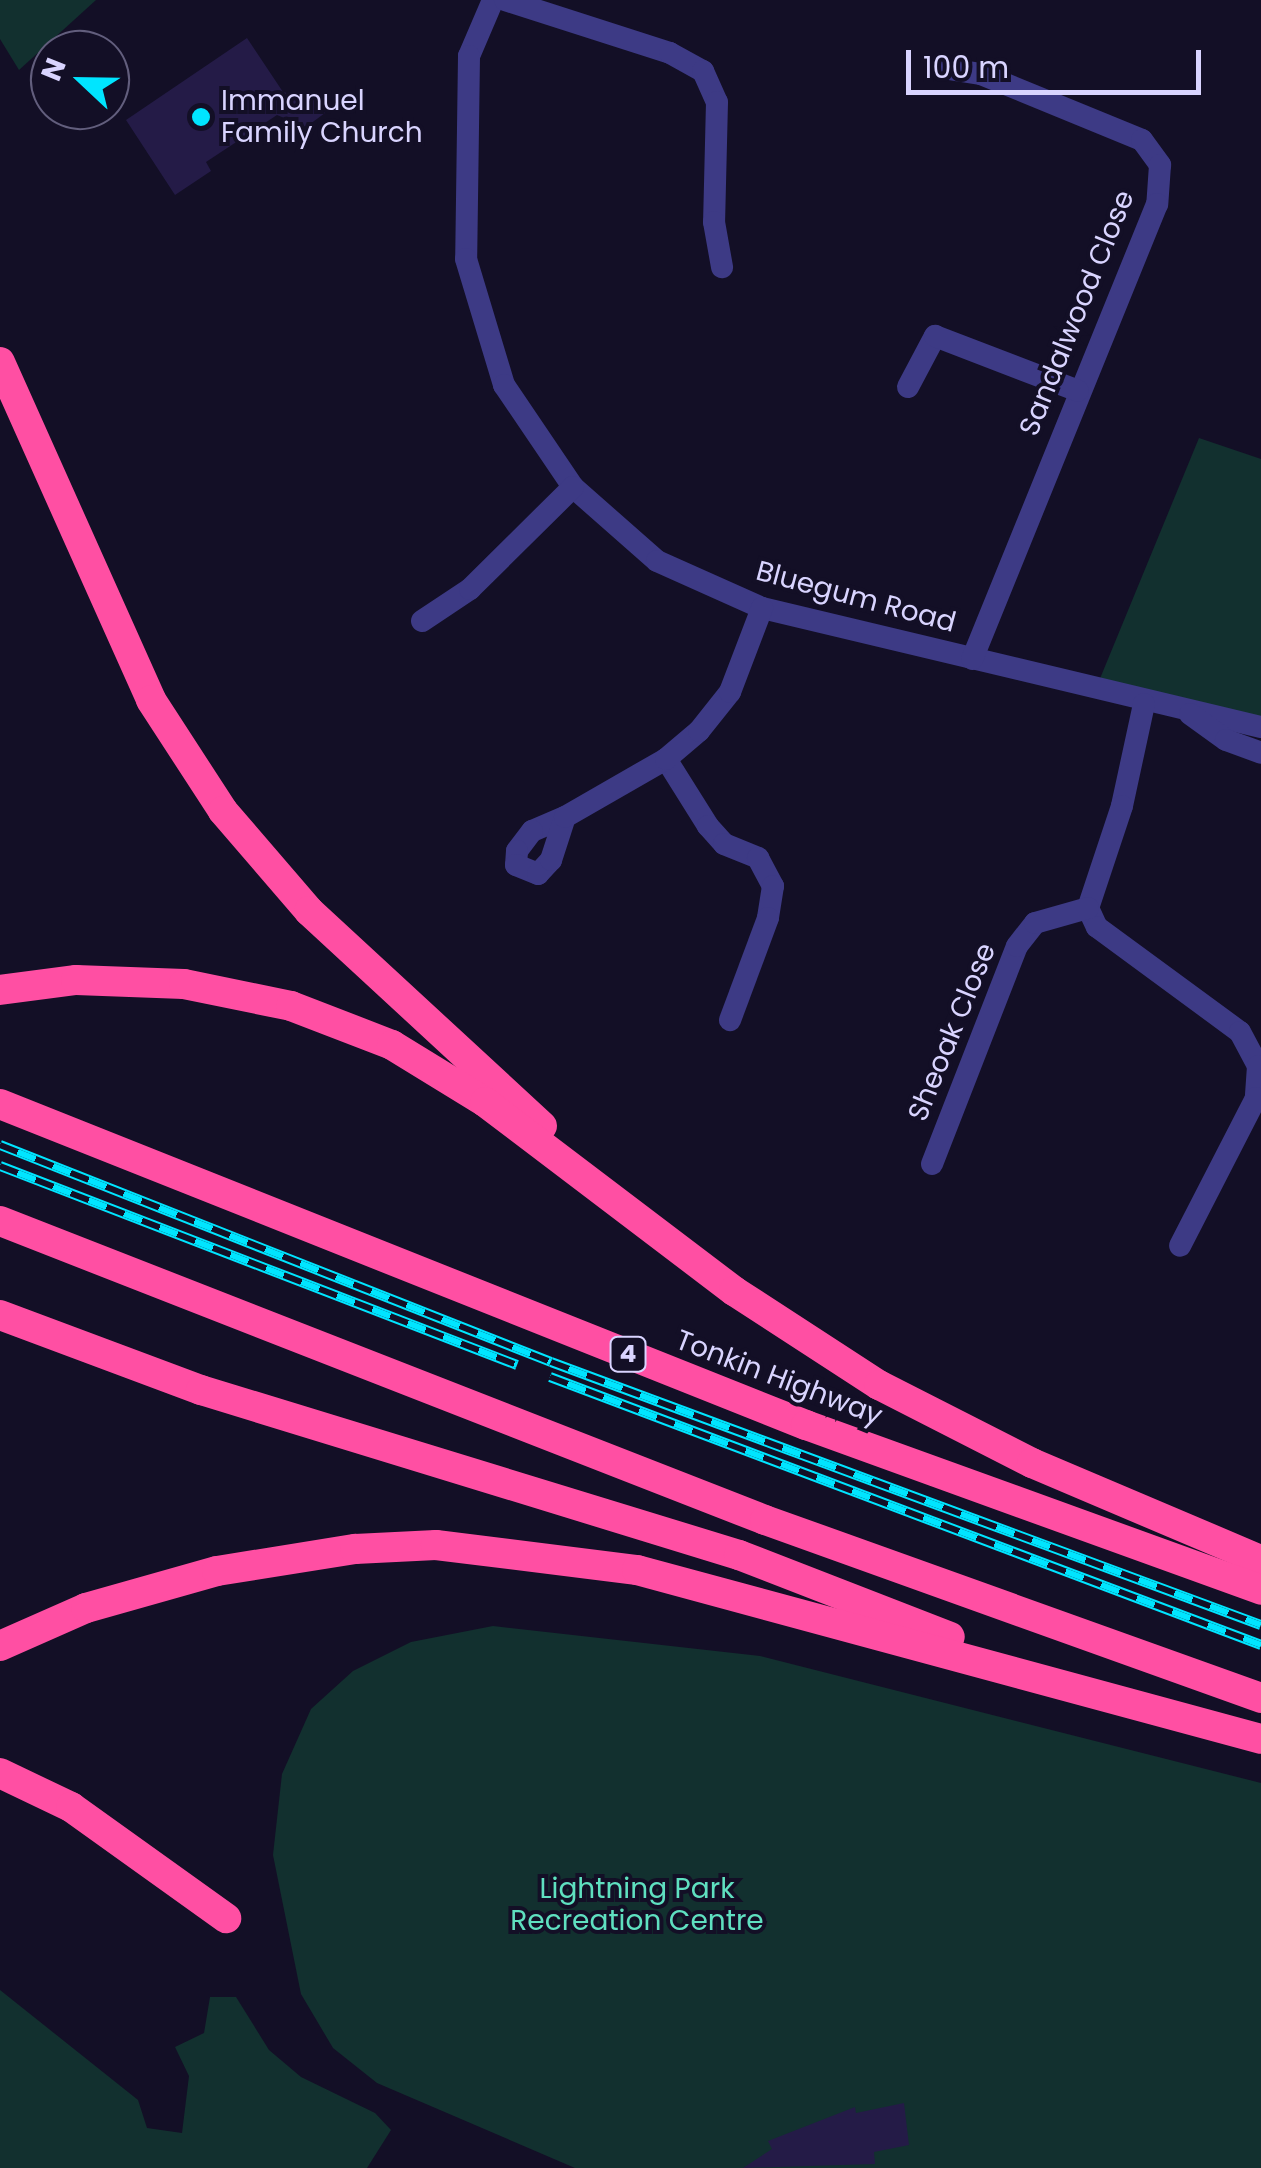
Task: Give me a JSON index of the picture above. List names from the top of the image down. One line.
{"streets":{"highway":["4","Tonkin Highway"],"street":["Sandalwood Close","Bluegum Road","Sheoak Close"]},"crossings":[["Sandalwood Close","Bluegum Road"]],"parks":["Lightning Park Recreation Centre"],"places":["Immanuel Family Church"],"scale_bar":"100 m","north":"left"}
